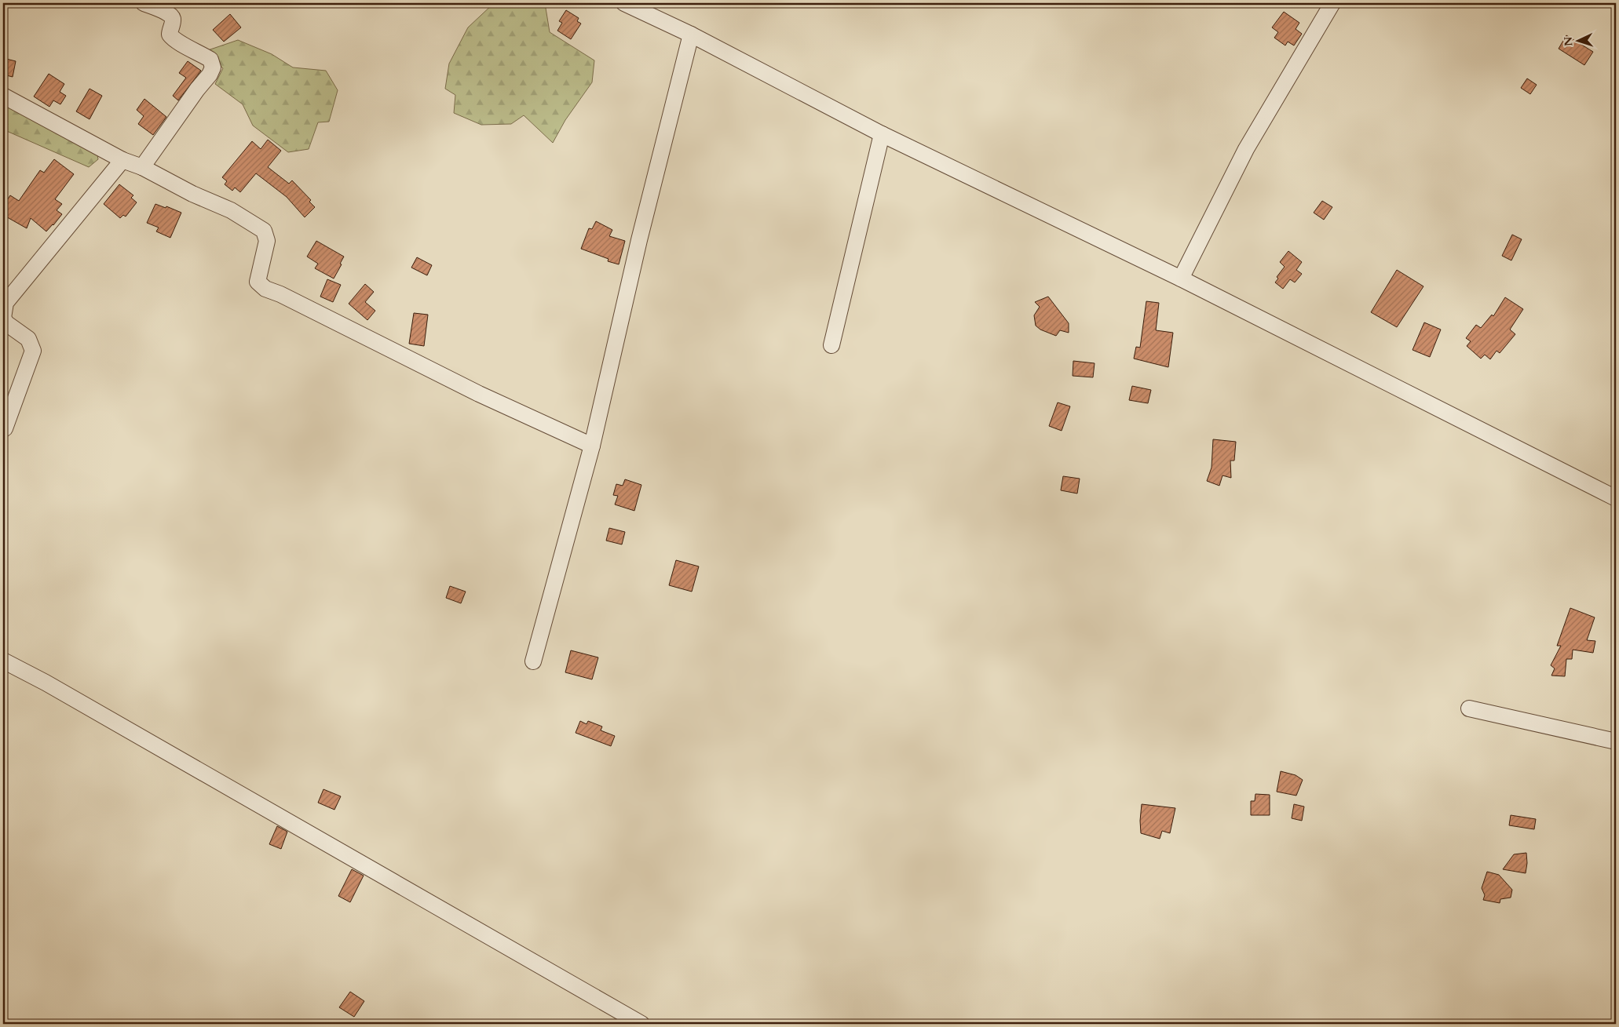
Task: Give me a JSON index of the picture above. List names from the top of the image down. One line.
{"north":"left"}
